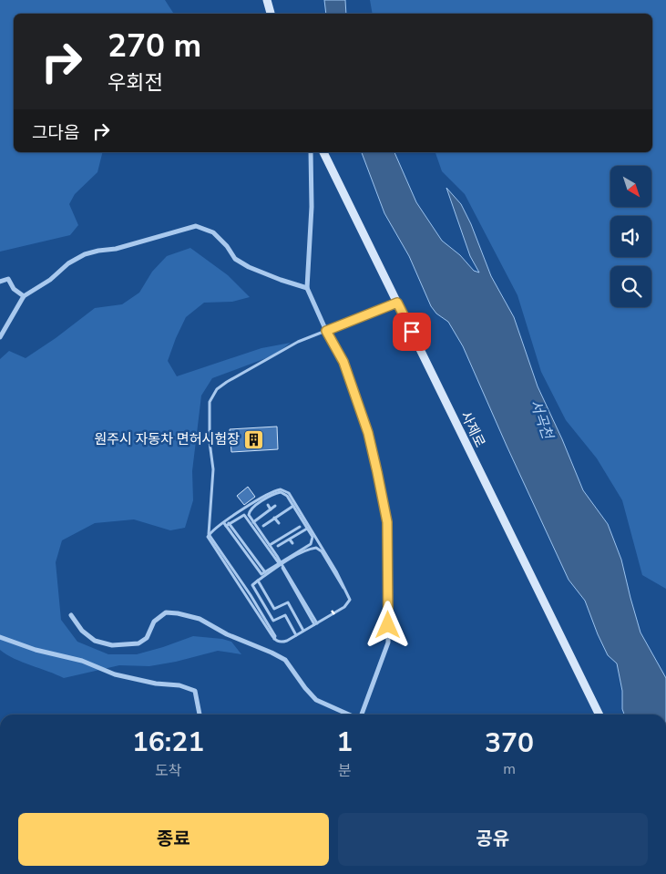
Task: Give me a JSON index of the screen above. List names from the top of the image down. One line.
{"streets":{"street":["사제로"]},"water":["서곡천"],"places":{"building":["원주시 자동차 면허시험장"]},"north":"bottom right","page":{"turn":["270 m","우회전"],"then":"그다음","eta":["16:21","도착","1","분","370","m"],"buttons":["종료","공유"]}}
